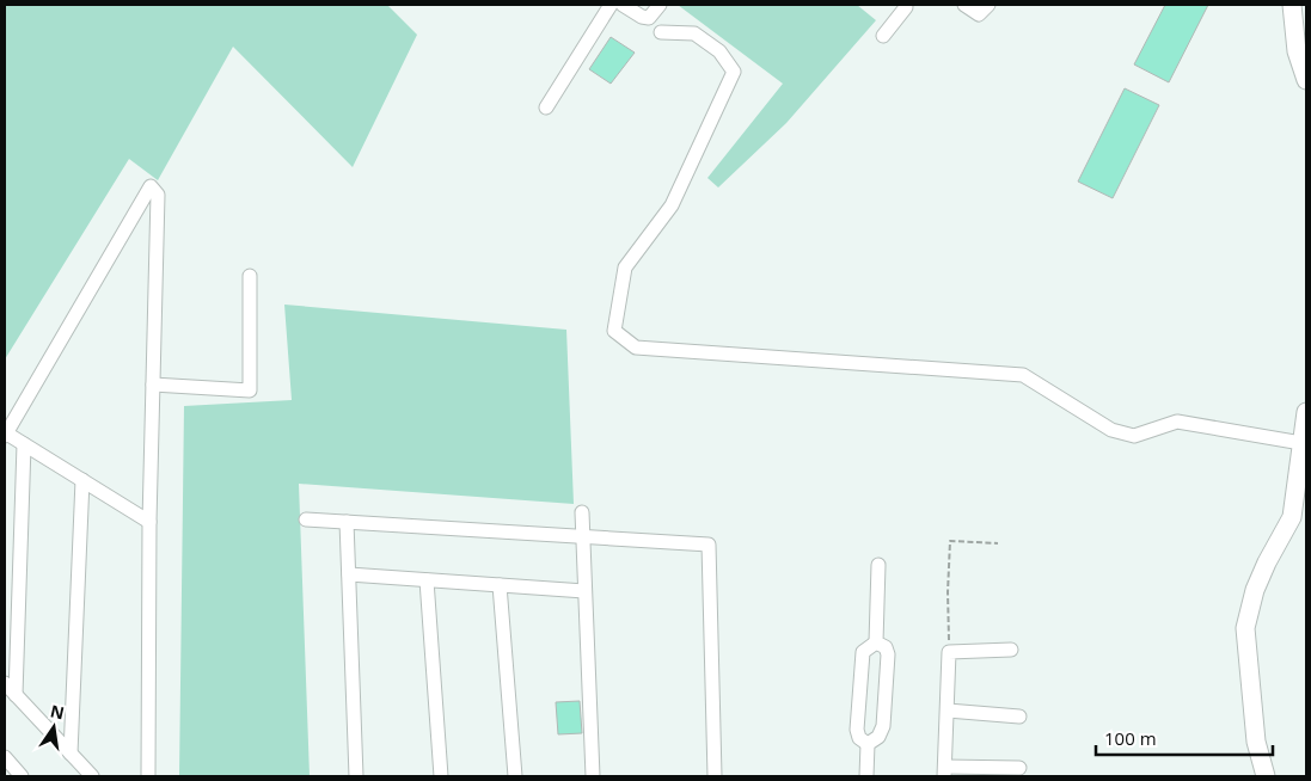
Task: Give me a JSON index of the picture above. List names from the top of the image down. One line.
{"scale_bar":"100 m","north":"top"}
